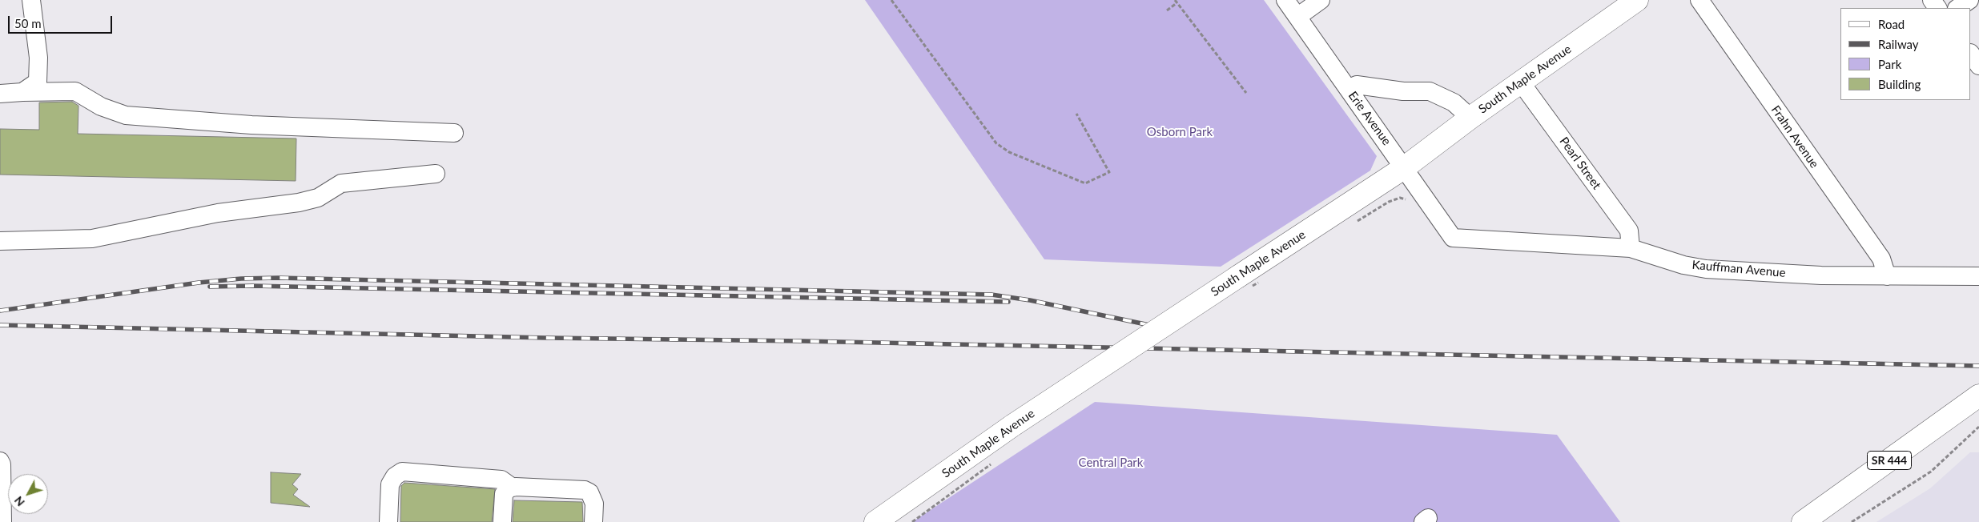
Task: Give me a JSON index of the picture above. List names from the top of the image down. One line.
{"streets":{"main road":["South Maple Avenue","SR 444"],"street":["Erie Avenue","Frahn Avenue","Pearl Street","Kauffman Avenue"]},"crossings":[["South Maple Avenue","Erie Avenue"],["South Maple Avenue","Pearl Street"],["Erie Avenue","Kauffman Avenue"],["Frahn Avenue","Kauffman Avenue"],["Pearl Street","Kauffman Avenue"]],"parks":["Osborn Park","Central Park"],"legend":["Road","Railway","Park","Building"],"scale_bar":"50 m","north":"bottom left"}
